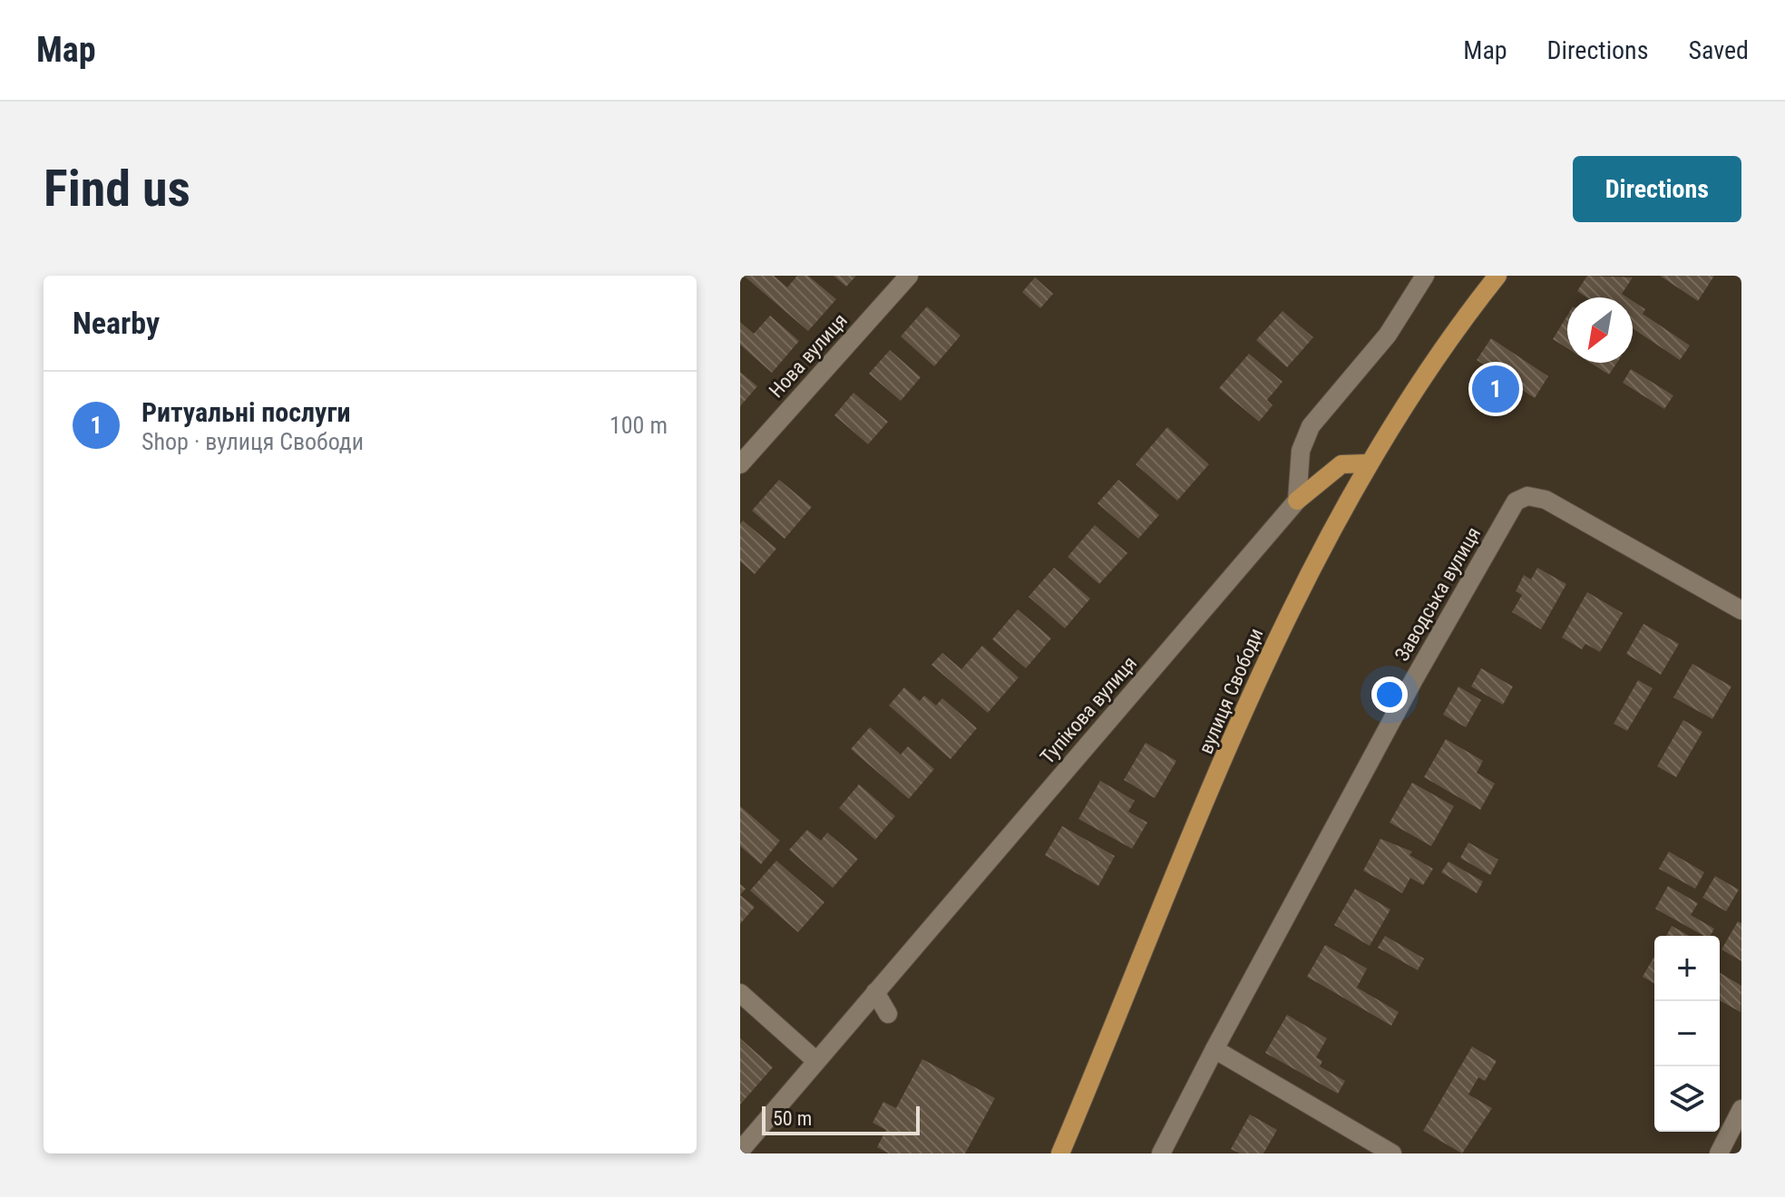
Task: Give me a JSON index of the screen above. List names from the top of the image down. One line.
{"streets":{"main road":["вулиця Свободи"],"street":["Нова вулиця","Заводська вулиця","Тупікова вулиця"]},"scale_bar":"50 m","north":"bottom left","page":{"header":"Map","nav":["Map","Directions","Saved"],"buttons":"Directions","title":"Find us","heading":"Nearby","pins":"1","list":[{"mark":"1","name":"Ритуальні послуги","note":"Shop · вулиця Свободи","value":"100 m"}],"map_buttons":["+","−"],"scale":"50 m"}}
